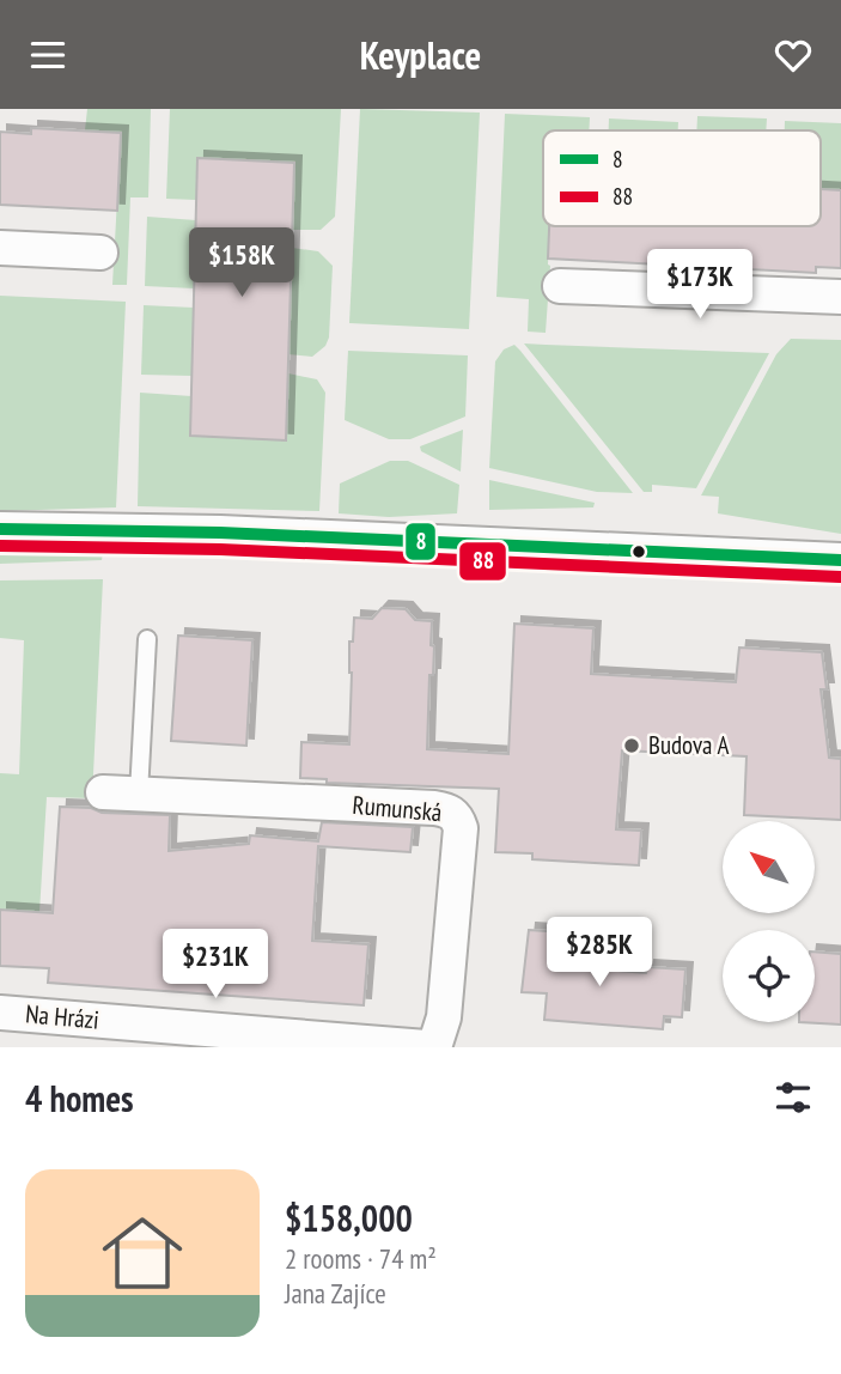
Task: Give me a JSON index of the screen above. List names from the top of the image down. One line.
{"streets":{"street":["Rumunská","Na Hrázi"]},"places":["Budova A"],"lines":["transit line 8","transit line 88"],"legend":["8","88"],"north":"top left","page":{"header":"Keyplace","price":["$158K","$173K","$285K","$231K"],"heading":"4 homes","list":[{"name":"$158,000","note":"2 rooms · 74 m² · Jana Zajíce"}]}}
